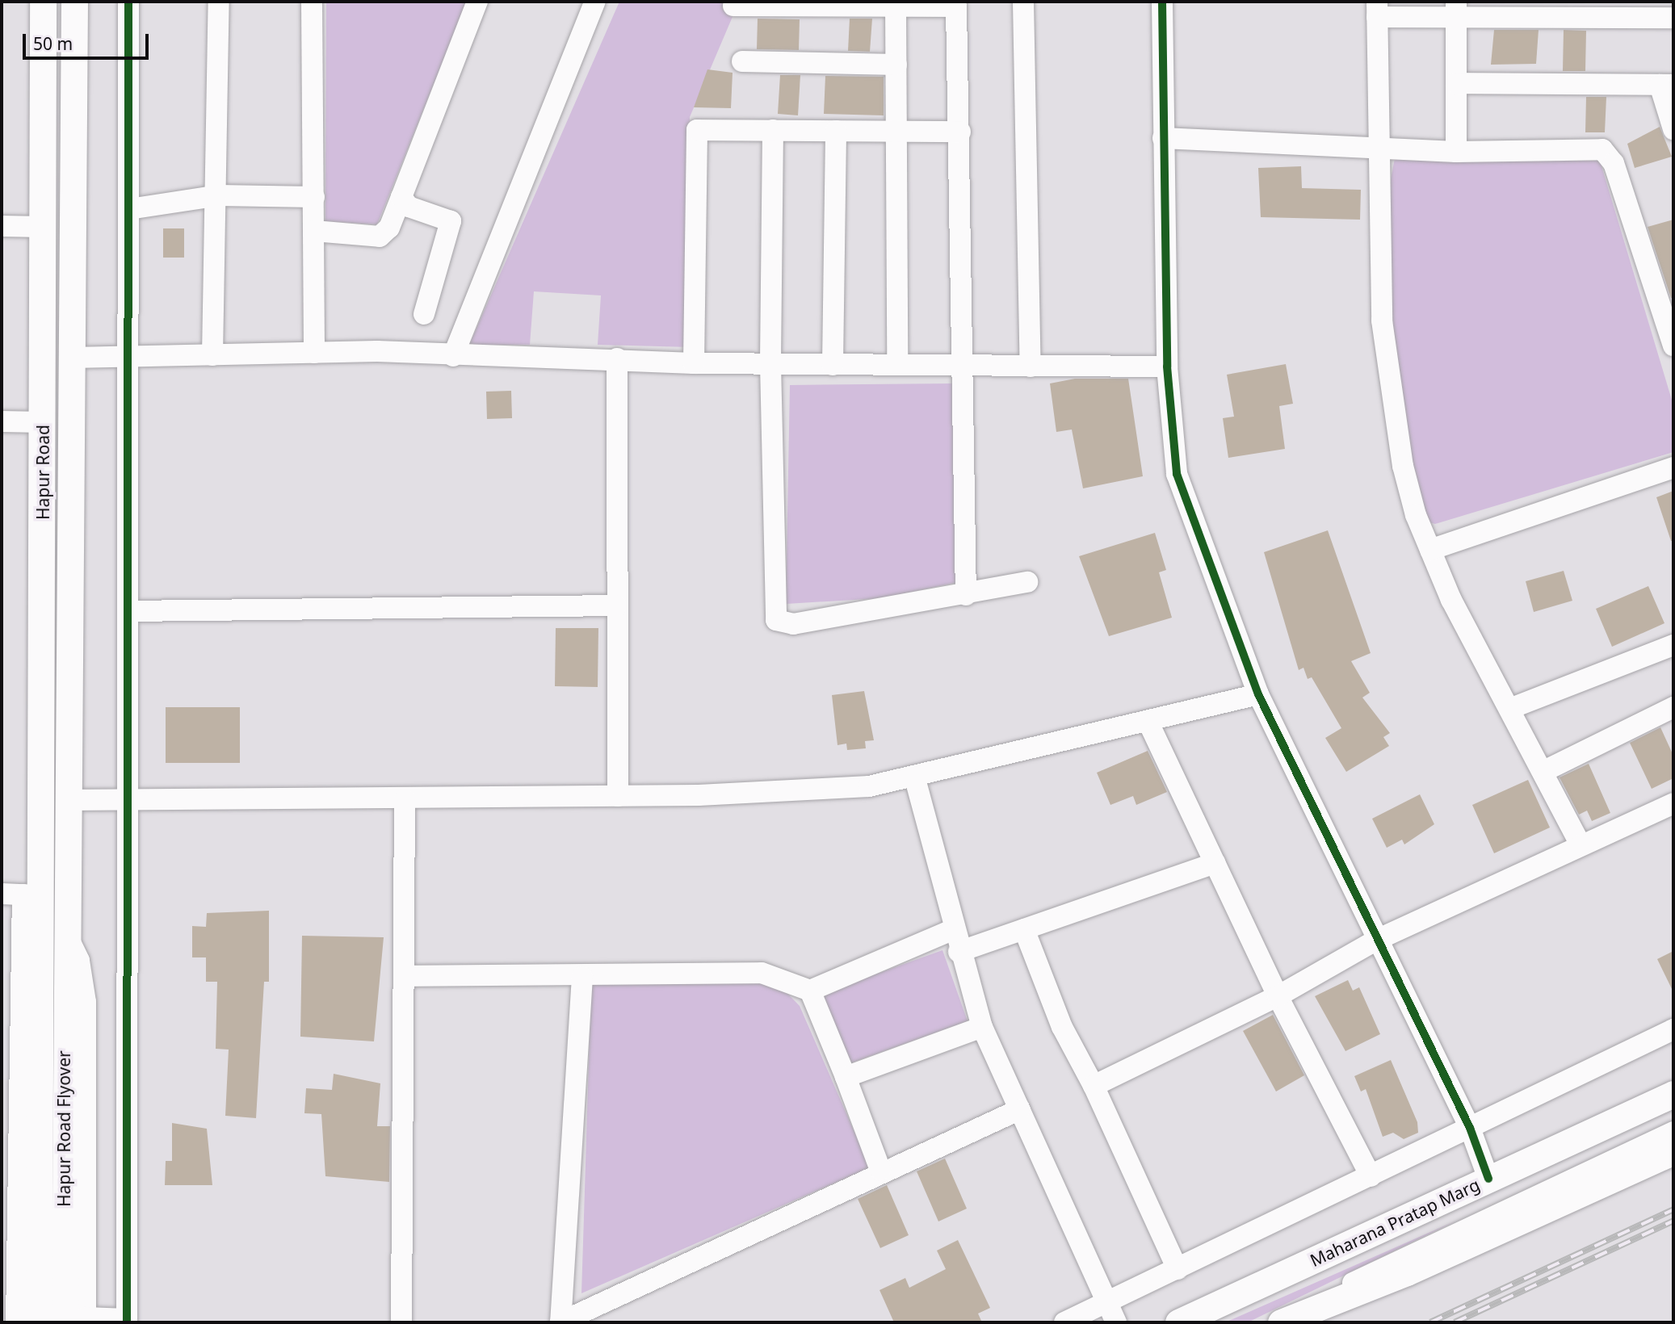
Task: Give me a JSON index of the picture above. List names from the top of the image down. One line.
{"streets":{"main road":["Hapur Road","Hapur Road Flyover","Maharana Pratap Marg"]},"crossings":[["Hapur Road","Hapur Road Flyover"]],"scale_bar":"50 m"}
